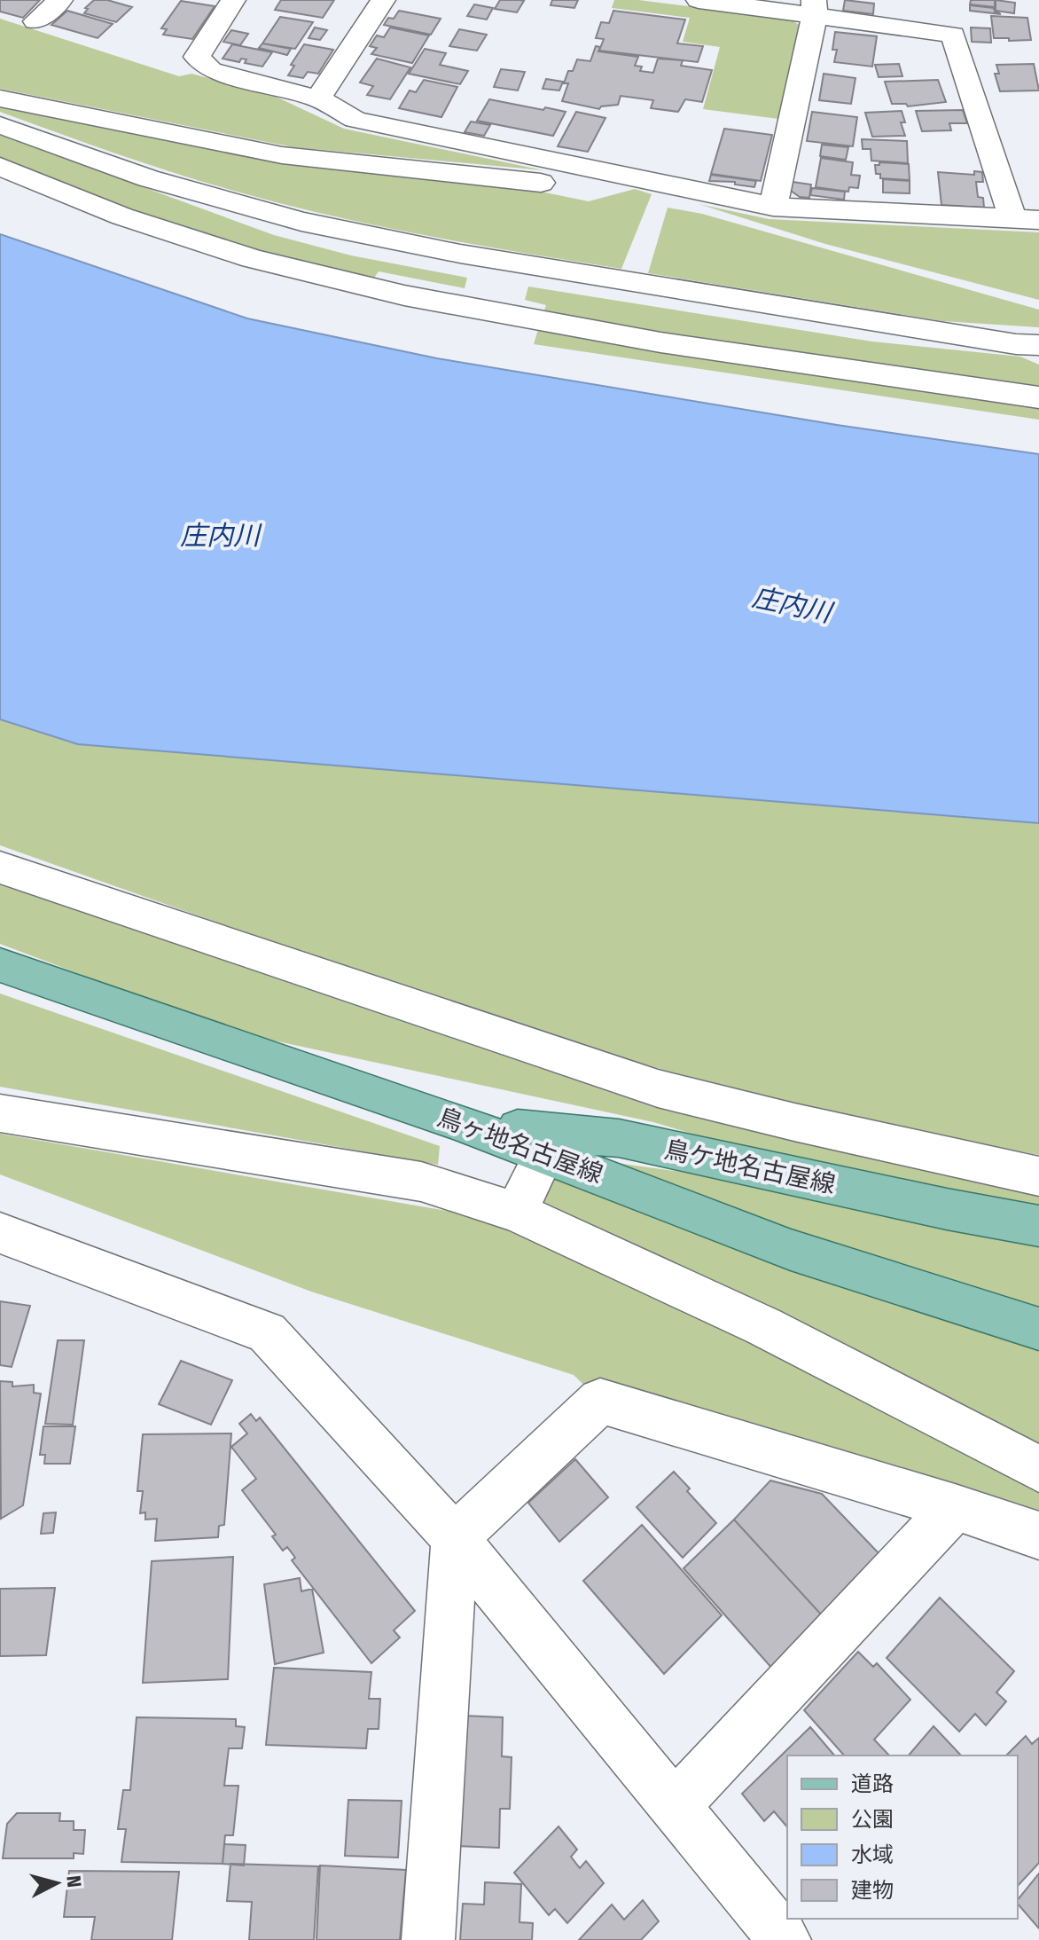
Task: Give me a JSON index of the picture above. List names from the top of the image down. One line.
{"streets":{"main road":["鳥ヶ地名古屋線","鳥ケ地名古屋線"]},"crossings":[["鳥ヶ地名古屋線","鳥ケ地名古屋線"]],"water":["庄内川"],"legend":["道路","公園","水域","建物"],"north":"right"}
